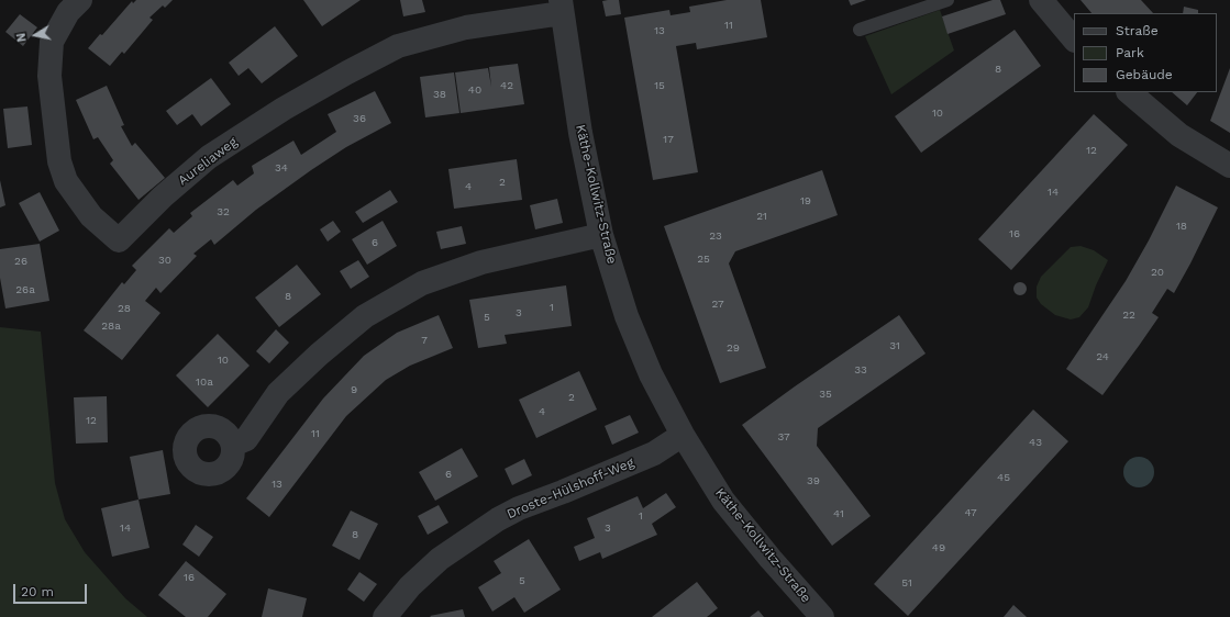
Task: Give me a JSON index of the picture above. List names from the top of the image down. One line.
{"streets":{"street":["Aureliaweg","Käthe-Kollwitz-Straße","Droste-Hülshoff-Weg"]},"crossings":[["Aureliaweg","Käthe-Kollwitz-Straße"],["Käthe-Kollwitz-Straße","Droste-Hülshoff-Weg"]],"house_numbers":["11","13","8","42","15","40","38","10","36","17","12","34","2","4","14","19","32","21","18","16","23","6","25","30","26","20","26a","8","27","1","28","3","22","5","28a","7","31","29","24","10","33","10a","9","35","2","4","12","11","37","43","6","45","39","13","47","41","1","14","3","8","49","16","5","51"],"legend":["Straße","Park","Gebäude"],"scale_bar":"20 m","north":"left"}
